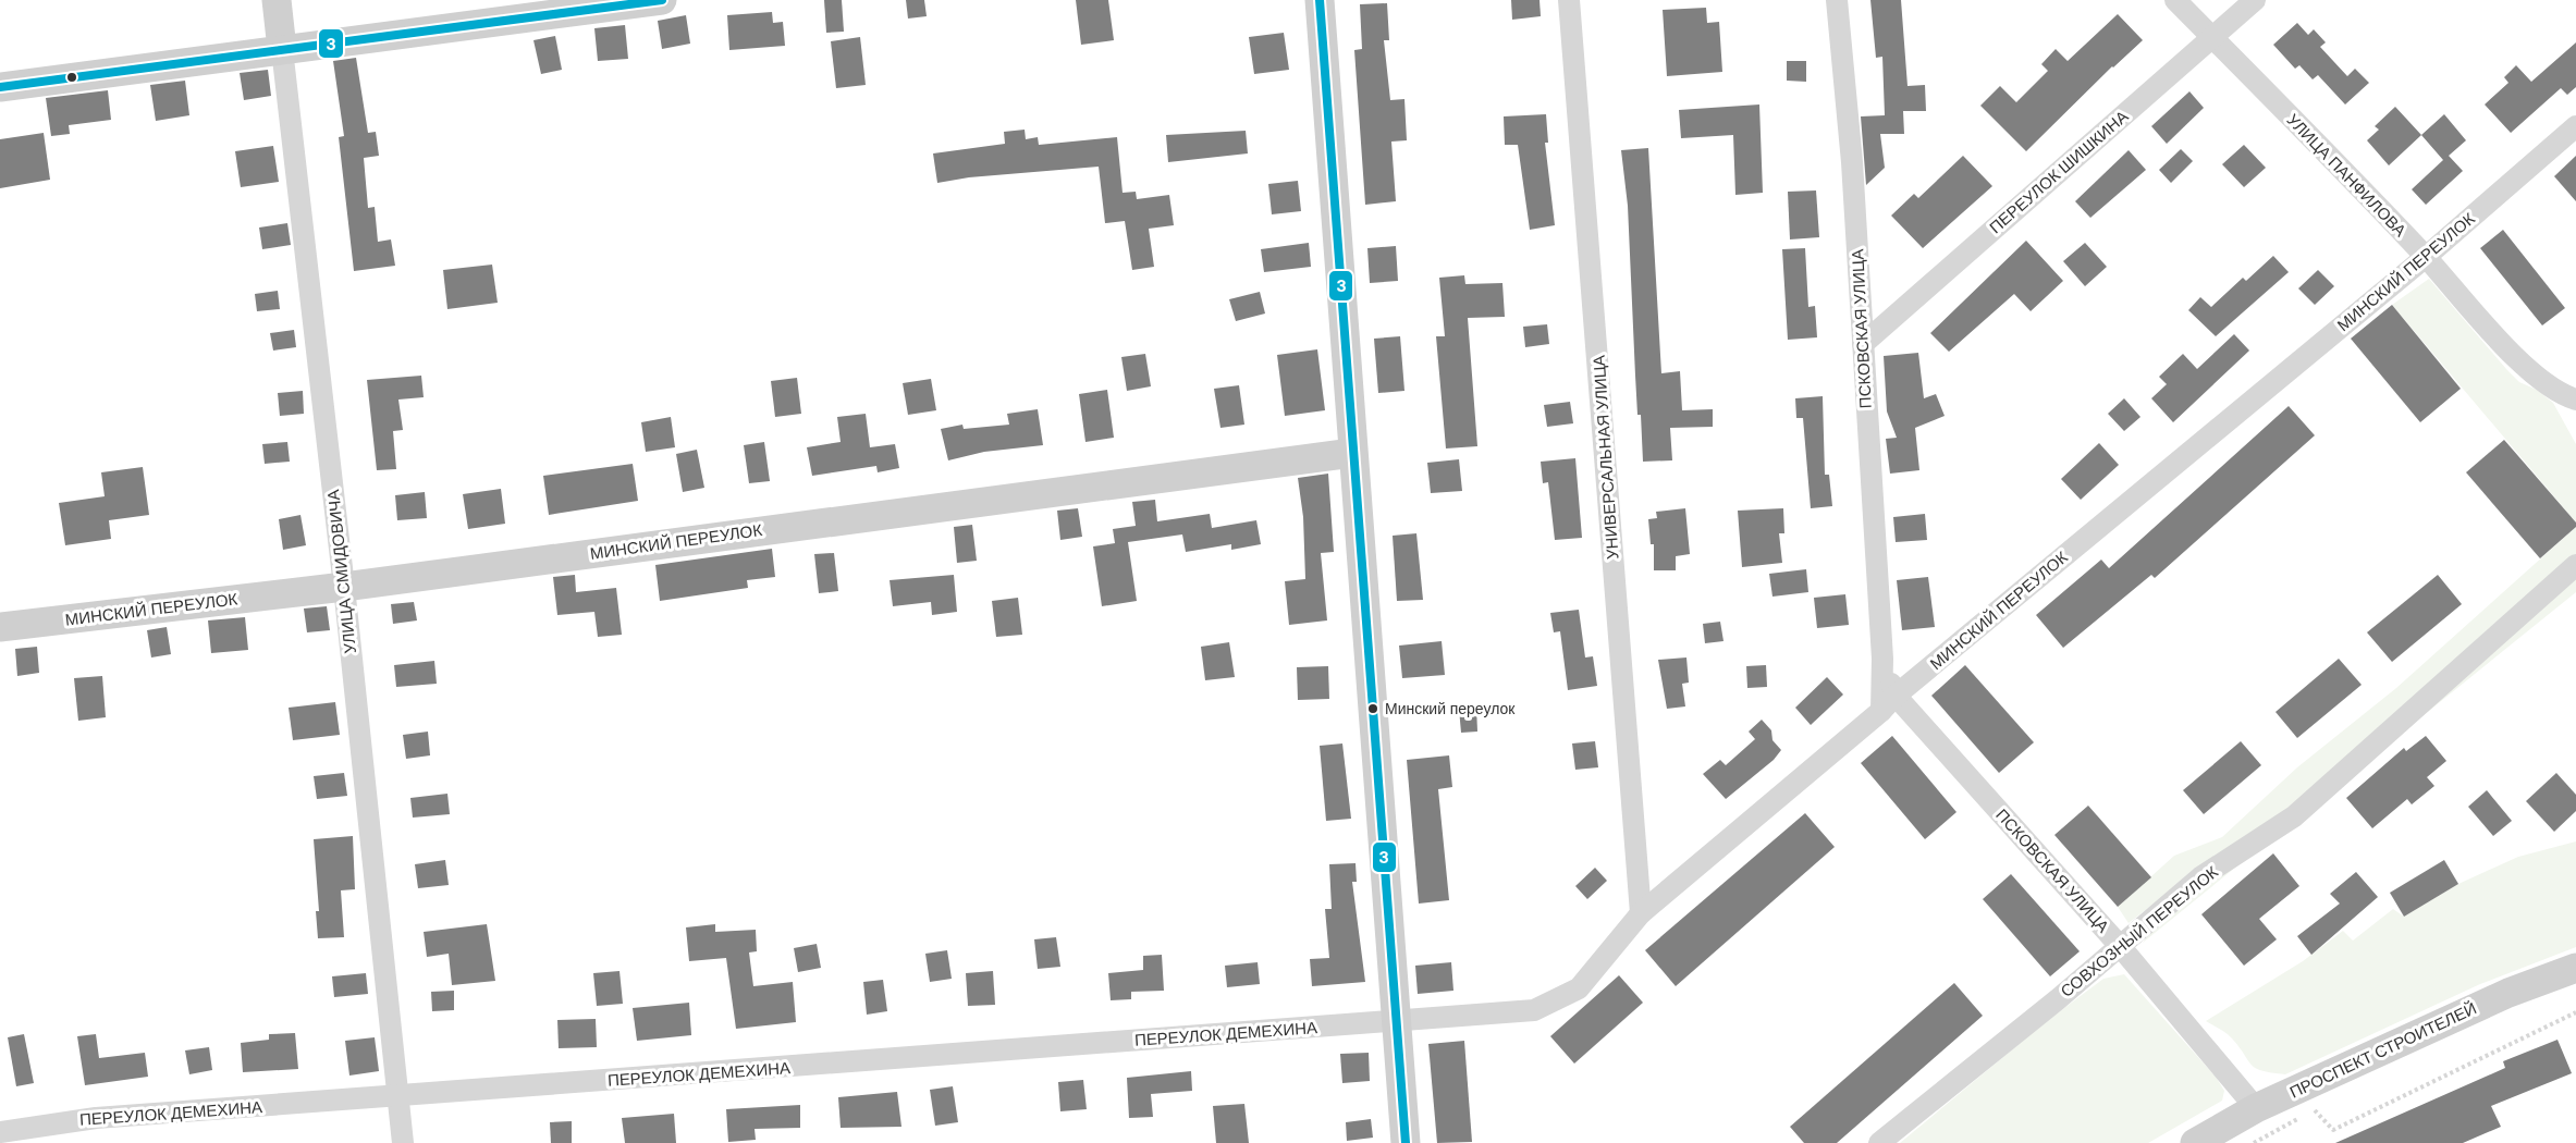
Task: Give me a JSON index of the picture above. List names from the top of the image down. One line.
{"streets":{"main road":["МИНСКИЙ ПЕРЕУЛОК","УЛИЦА СМИДОВИЧА","ПРОСПЕКТ СТРОИТЕЛЕЙ"],"street":["ПЕРЕУЛОК ШИШКИНА","УЛИЦА ПАНФИЛОВА","ПСКОВСКАЯ УЛИЦА","УНИВЕРСАЛЬНАЯ УЛИЦА","СОВХОЗНЫЙ ПЕРЕУЛОК","ПЕРЕУЛОК ДЕМЕХИНА"]},"crossings":[["ПЕРЕУЛОК ШИШКИНА","УЛИЦА ПАНФИЛОВА"],["ПЕРЕУЛОК ШИШКИНА","ПСКОВСКАЯ УЛИЦА"],["УЛИЦА ПАНФИЛОВА","МИНСКИЙ ПЕРЕУЛОК"],["МИНСКИЙ ПЕРЕУЛОК","ПСКОВСКАЯ УЛИЦА"],["МИНСКИЙ ПЕРЕУЛОК","УНИВЕРСАЛЬНАЯ УЛИЦА"],["МИНСКИЙ ПЕРЕУЛОК","УЛИЦА СМИДОВИЧА"],["МИНСКИЙ ПЕРЕУЛОК","ПЕРЕУЛОК ДЕМЕХИНА"],["ПСКОВСКАЯ УЛИЦА","СОВХОЗНЫЙ ПЕРЕУЛОК"],["ПСКОВСКАЯ УЛИЦА","ПРОСПЕКТ СТРОИТЕЛЕЙ"],["УЛИЦА СМИДОВИЧА","ПЕРЕУЛОК ДЕМЕХИНА"]],"places":["Минский переулок"],"lines":["transit line 3"]}
